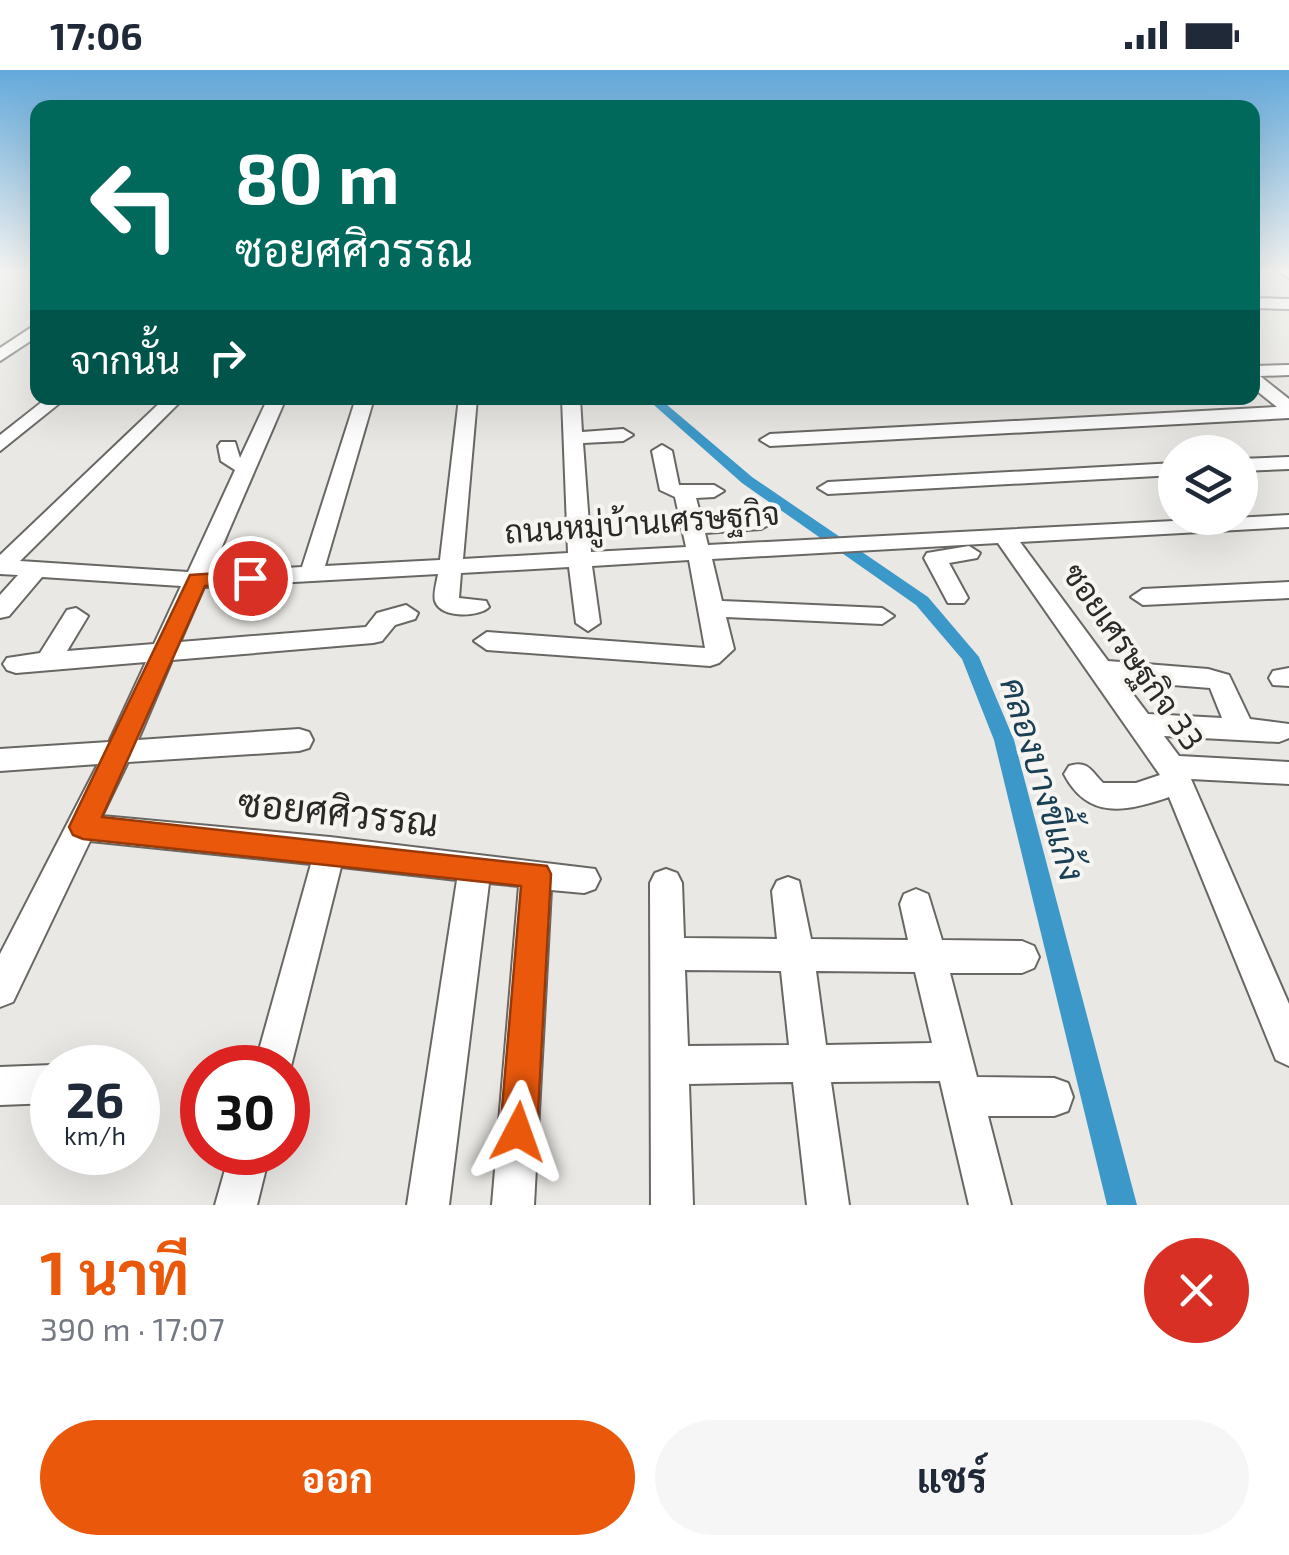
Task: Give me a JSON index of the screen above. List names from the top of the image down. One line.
{"streets":{"street":["ถนนหมู่บ้านเศรษฐกิจ","ซอยเศรษฐกิจ 33","ซอยศศิวรรณ"]},"crossings":[["ถนนหมู่บ้านเศรษฐกิจ","ซอยเศรษฐกิจ 33"]],"water":["คลองบางขี้แก้ง"],"page":{"status":"17:06","turn":["80 m","ซอยศศิวรรณ"],"then":"จากนั้น","speed":"26 km/h","limit":"30","heading":["1 นาที","390 m · 17:07"],"buttons":["ออก","แชร์"]}}
